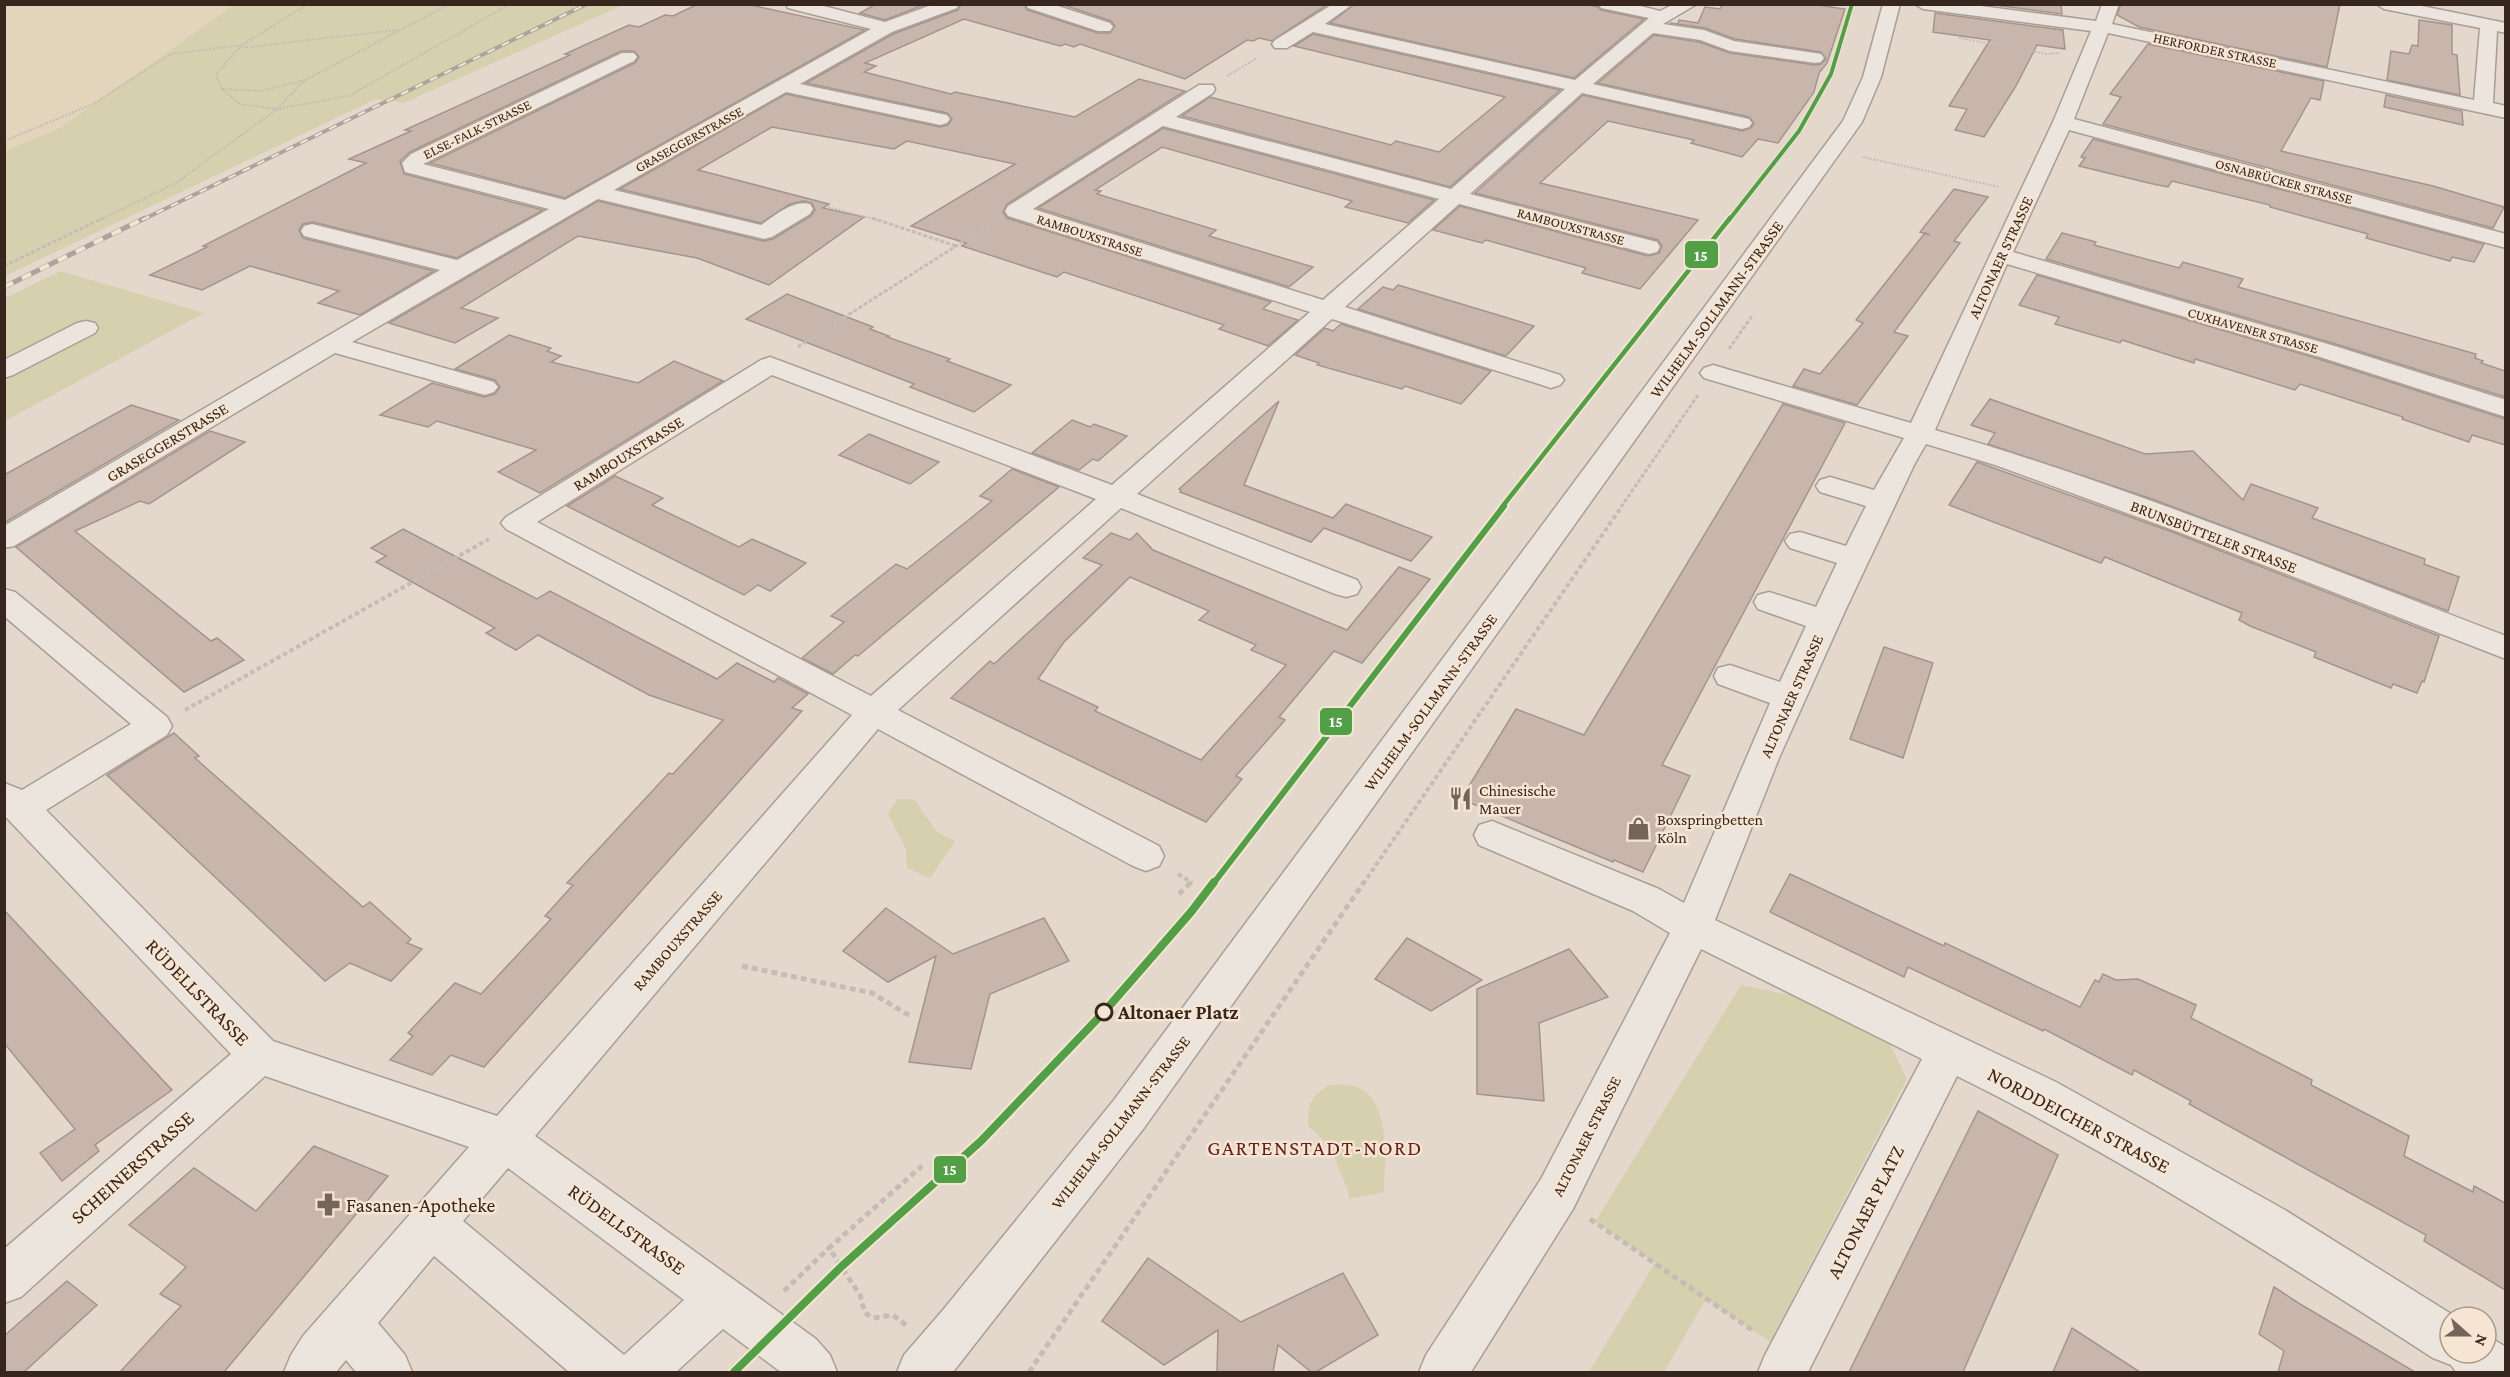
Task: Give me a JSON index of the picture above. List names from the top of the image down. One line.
{"streets":{"street":["HERFORDER STRASSE","ELSE-FALK-STRASSE","GRASEGGERSTRASSE","OSNABRÜCKER STRASSE","RAMBOUXSTRASSE","ALTONAER STRASSE","WILHELM-SOLLMANN-STRASSE","CUXHAVENER STRASSE","BRUNSBÜTTELER STRASSE","RÜDELLSTRASSE","NORDDEICHER STRASSE","SCHEINERSTRASSE","ALTONAER PLATZ"]},"crossings":[["HERFORDER STRASSE","ALTONAER STRASSE"],["ELSE-FALK-STRASSE","GRASEGGERSTRASSE"],["OSNABRÜCKER STRASSE","ALTONAER STRASSE"],["RAMBOUXSTRASSE","RÜDELLSTRASSE"],["ALTONAER STRASSE","CUXHAVENER STRASSE"],["ALTONAER STRASSE","BRUNSBÜTTELER STRASSE"],["ALTONAER STRASSE","NORDDEICHER STRASSE"],["RÜDELLSTRASSE","SCHEINERSTRASSE"],["NORDDEICHER STRASSE","ALTONAER PLATZ"]],"districts":["GARTENSTADT-NORD"],"places":{"restaurant":["Chinesische Mauer"],"shop":["Boxspringbetten Köln"],"other":["Altonaer Platz"],"pharmacy":["Fasanen-Apotheke"]},"lines":["transit line 15"],"north":"right"}
